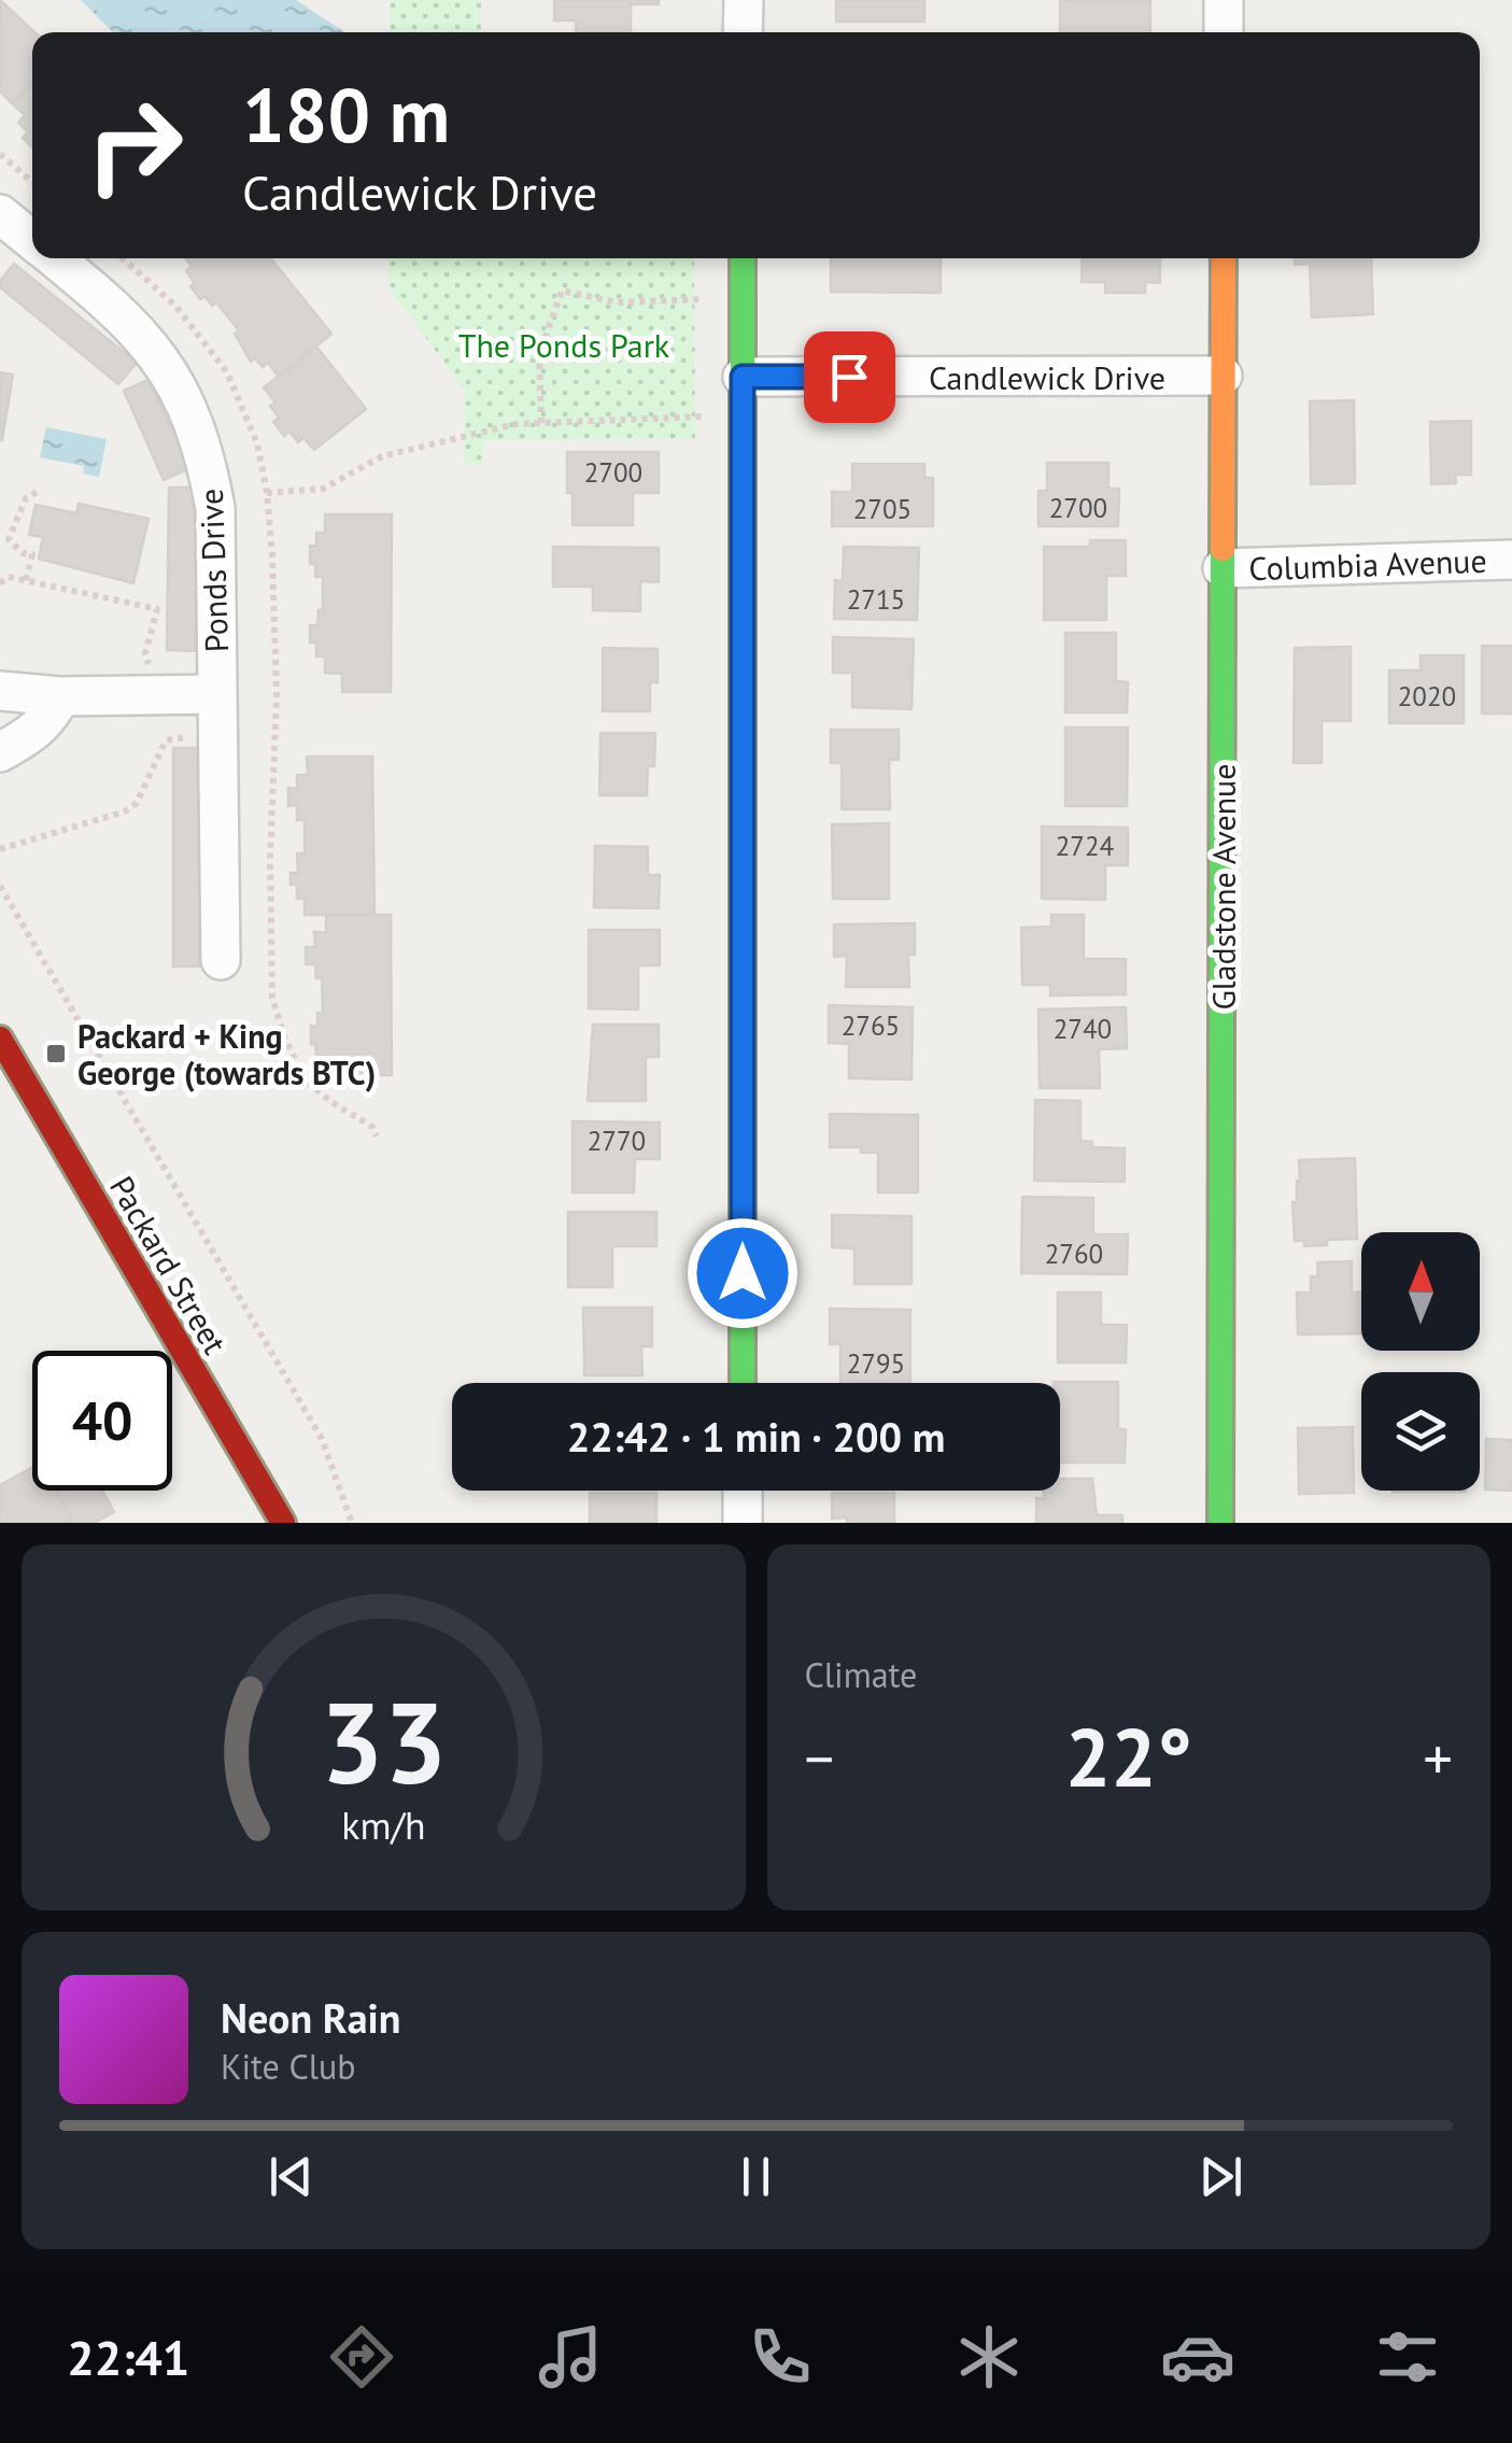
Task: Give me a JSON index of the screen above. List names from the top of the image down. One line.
{"streets":{"street":["Candlewick Drive","Columbia Avenue","Ponds Drive","Gladstone Avenue","Packard Street"]},"crossings":[["Candlewick Drive","Gladstone Avenue"],["Columbia Avenue","Gladstone Avenue"]],"parks":["The Ponds Park"],"places":{"transit":["Packard + King George (towards BTC)"]},"house_numbers":["2700","2700","2705","2715","2020","2724","2765","2740","2770","2760","2795"],"north":"top","page":{"turn":["180 m","Candlewick Drive"],"limit":"40","trip":"22:42 · 1 min · 200 m","tile":"Climate","heat":["−","22°","+"],"song":["Neon Rain","Kite Club"],"tabs":"22:41","gauge":["33","km/h"]}}
